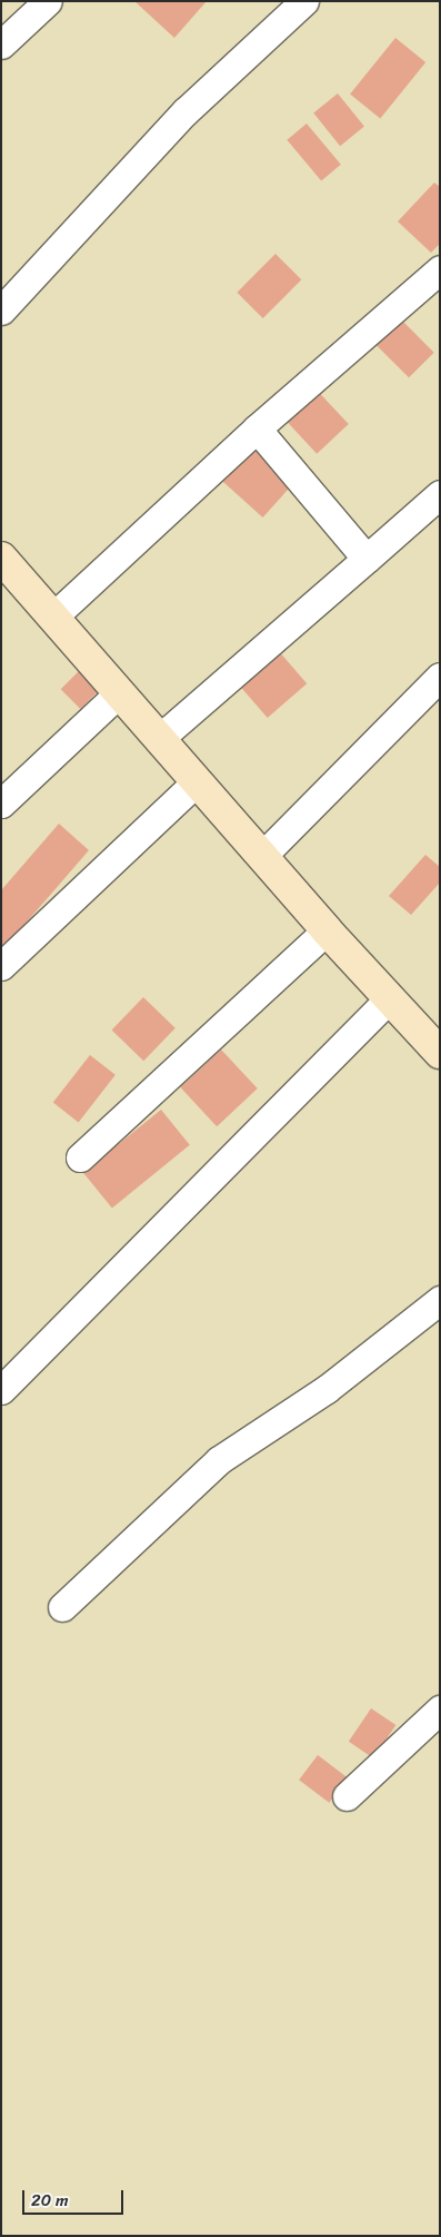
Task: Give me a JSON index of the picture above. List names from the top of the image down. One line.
{"scale_bar":"20 m"}
